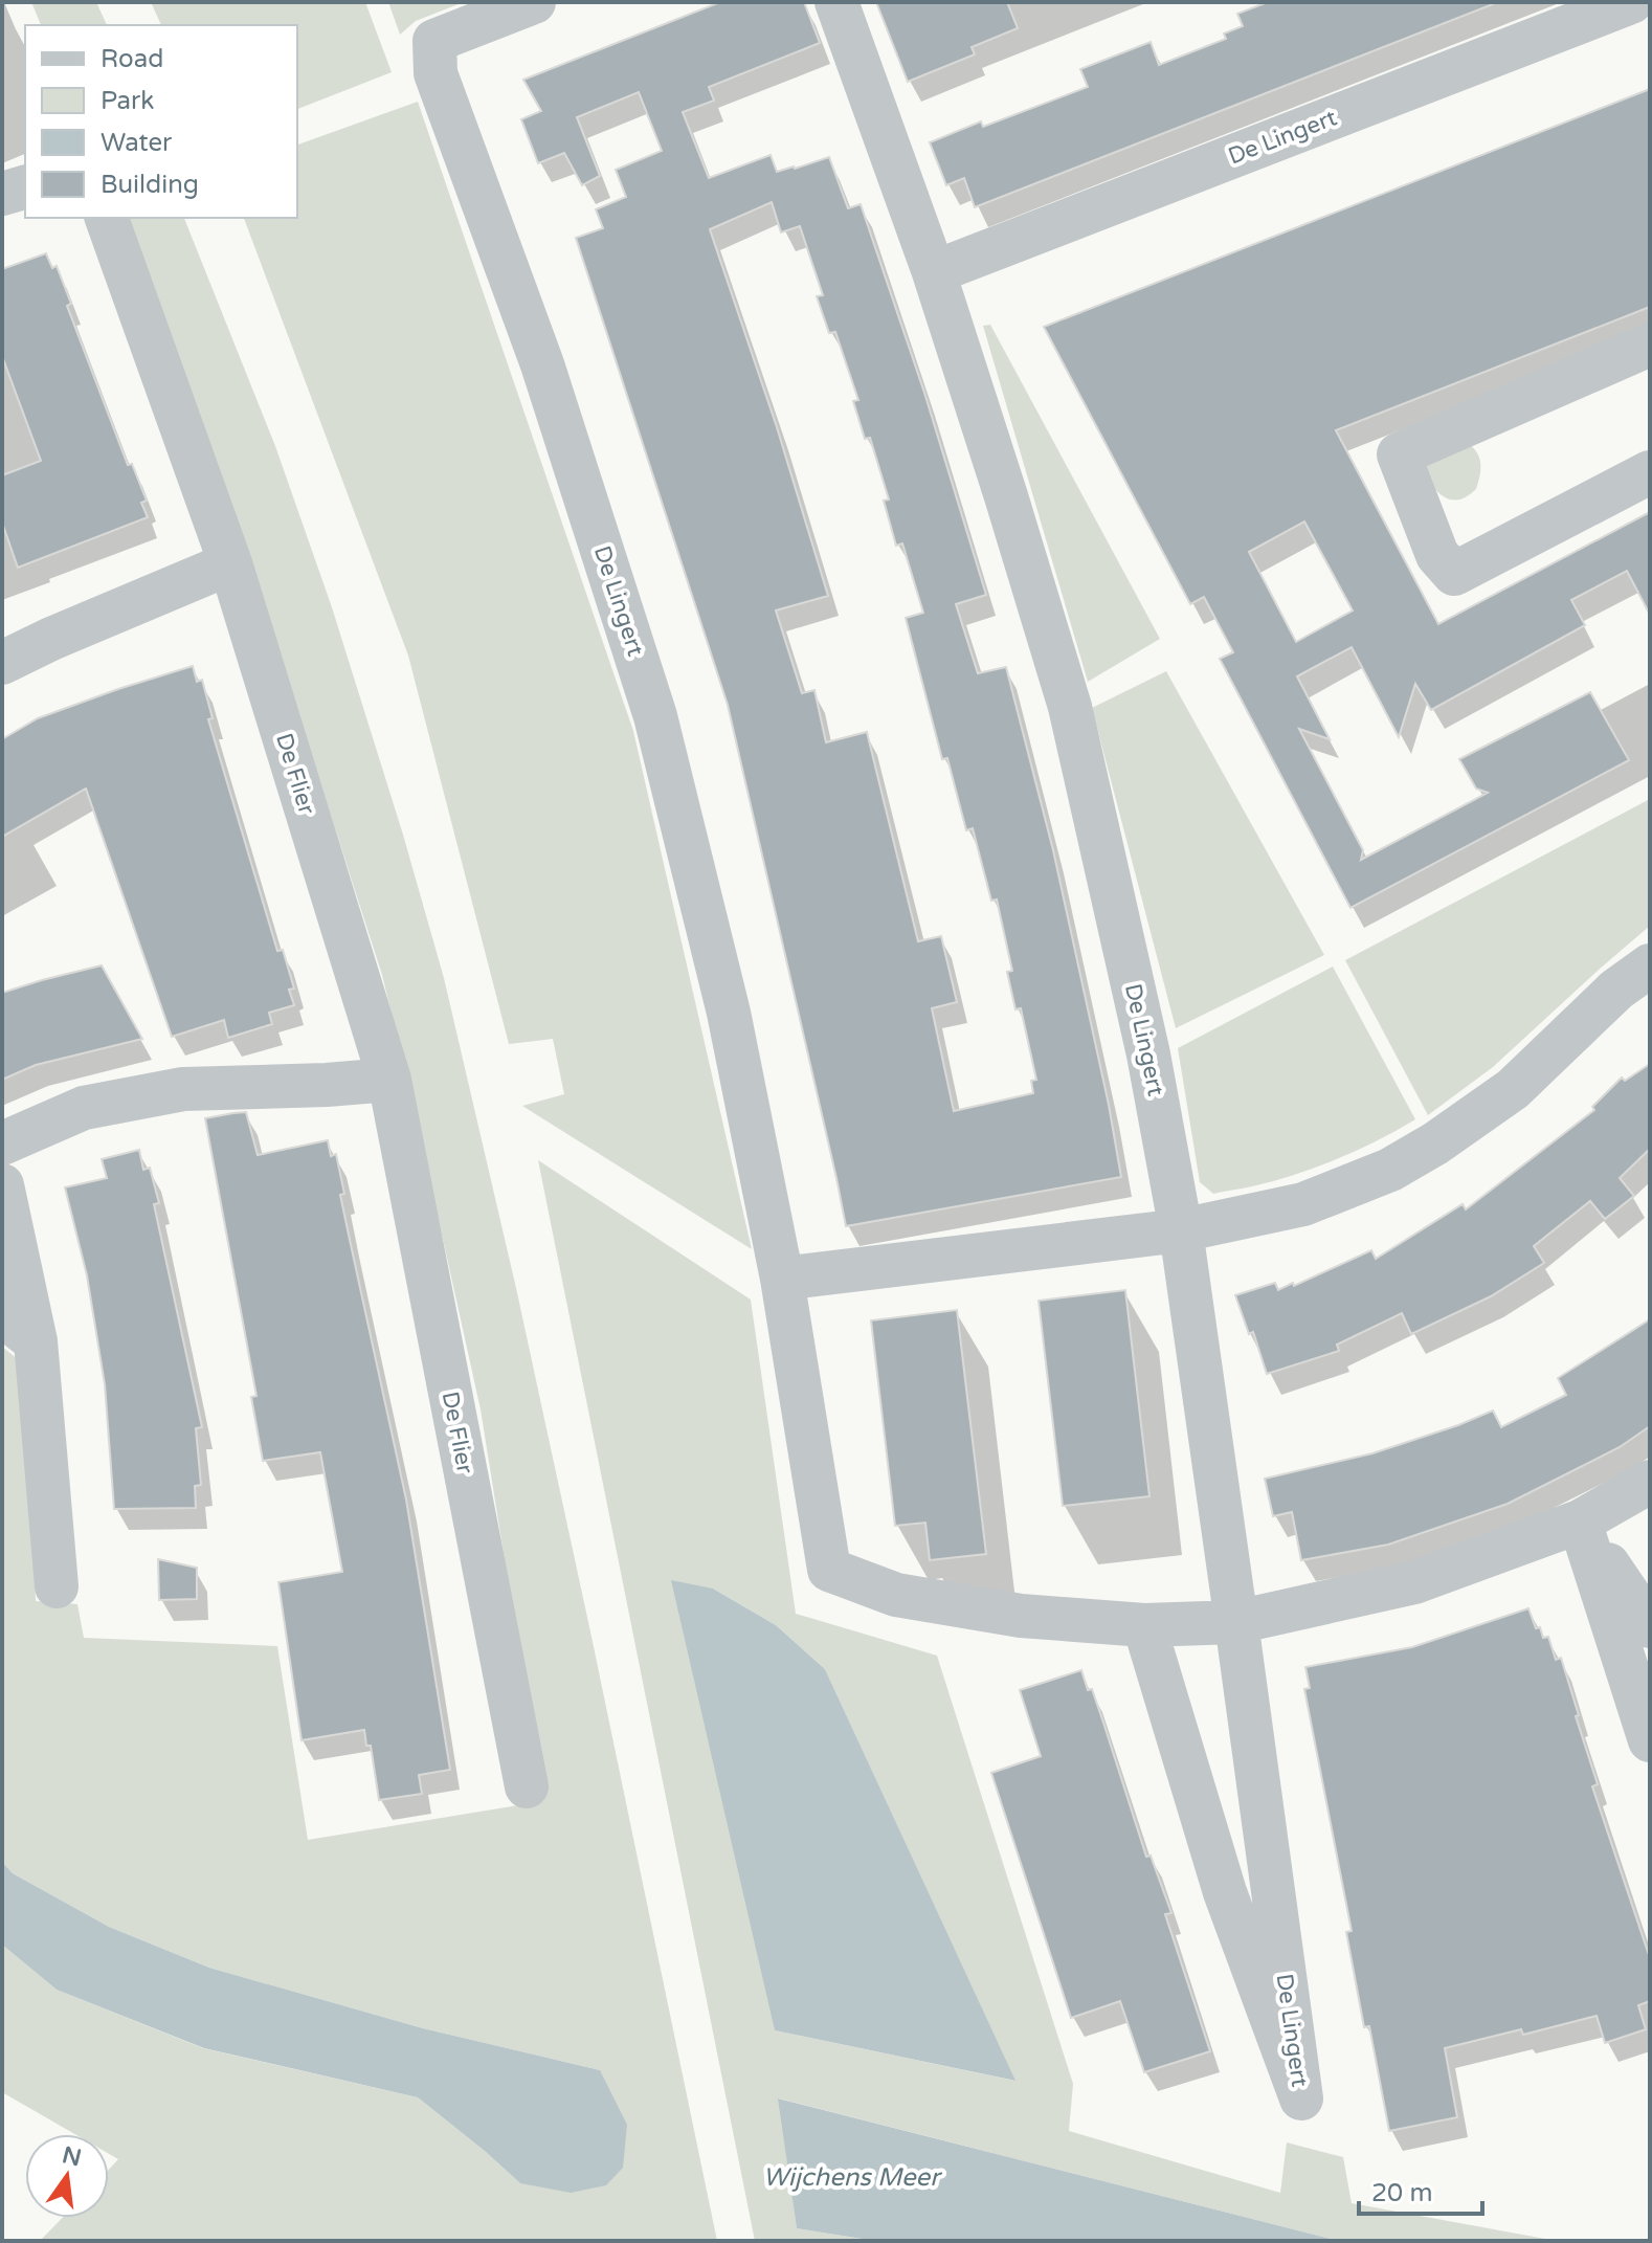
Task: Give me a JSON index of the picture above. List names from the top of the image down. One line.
{"streets":{"street":["De Lingert","De Flier"]},"water":["Wijchens Meer"],"legend":["Road","Park","Water","Building"],"scale_bar":"20 m","north":"top"}
